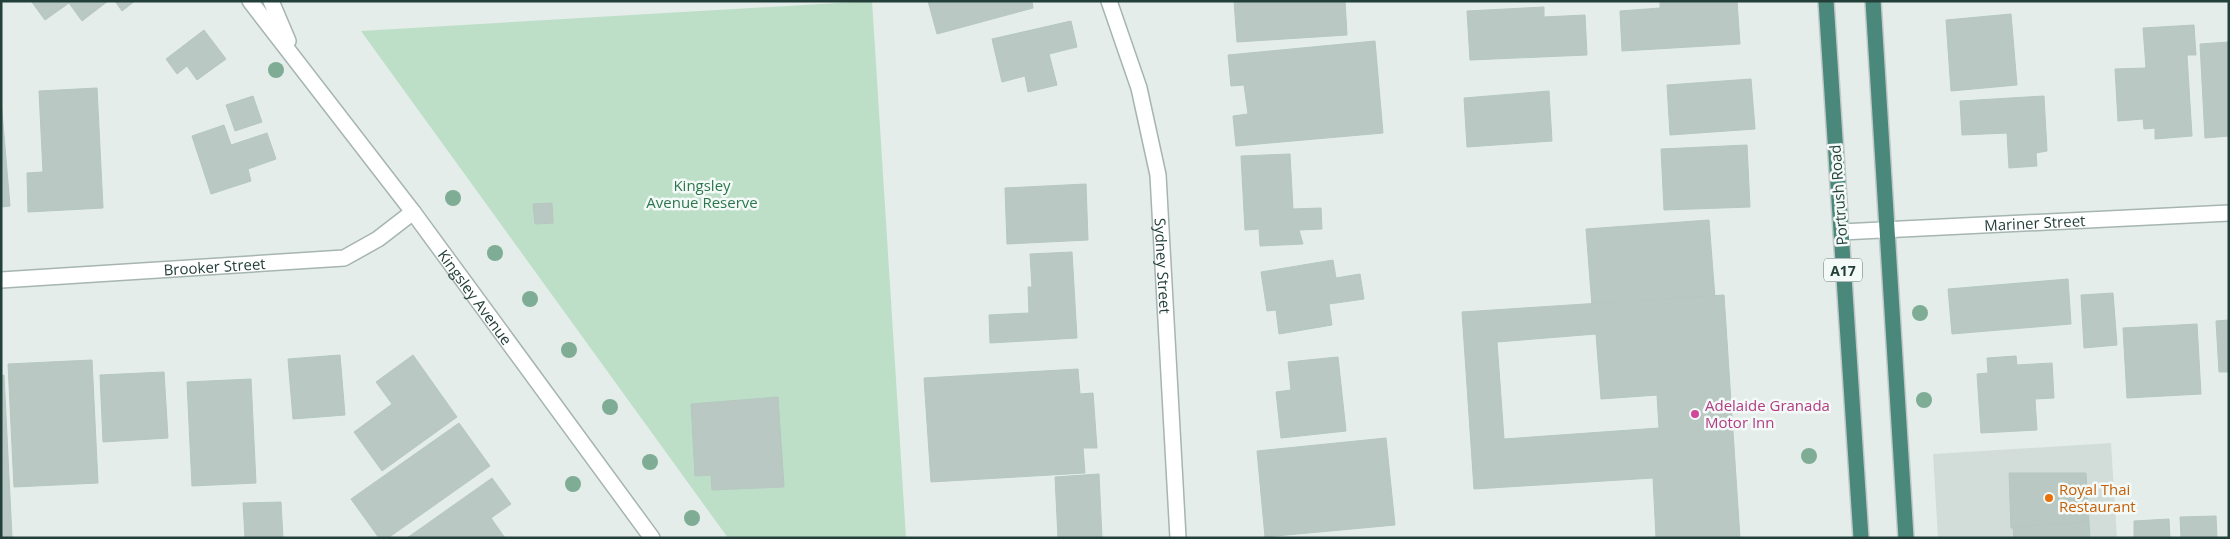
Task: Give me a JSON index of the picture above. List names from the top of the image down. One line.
{"streets":{"highway":["Portrush Road","A17"],"street":["Mariner Street","Brooker Street","Sydney Street","Kingsley Avenue"]},"crossings":[["Portrush Road","Mariner Street"],["Brooker Street","Kingsley Avenue"]],"parks":["Kingsley Avenue Reserve"],"places":["Adelaide Granada Motor Inn","Royal Thai Restaurant"]}
